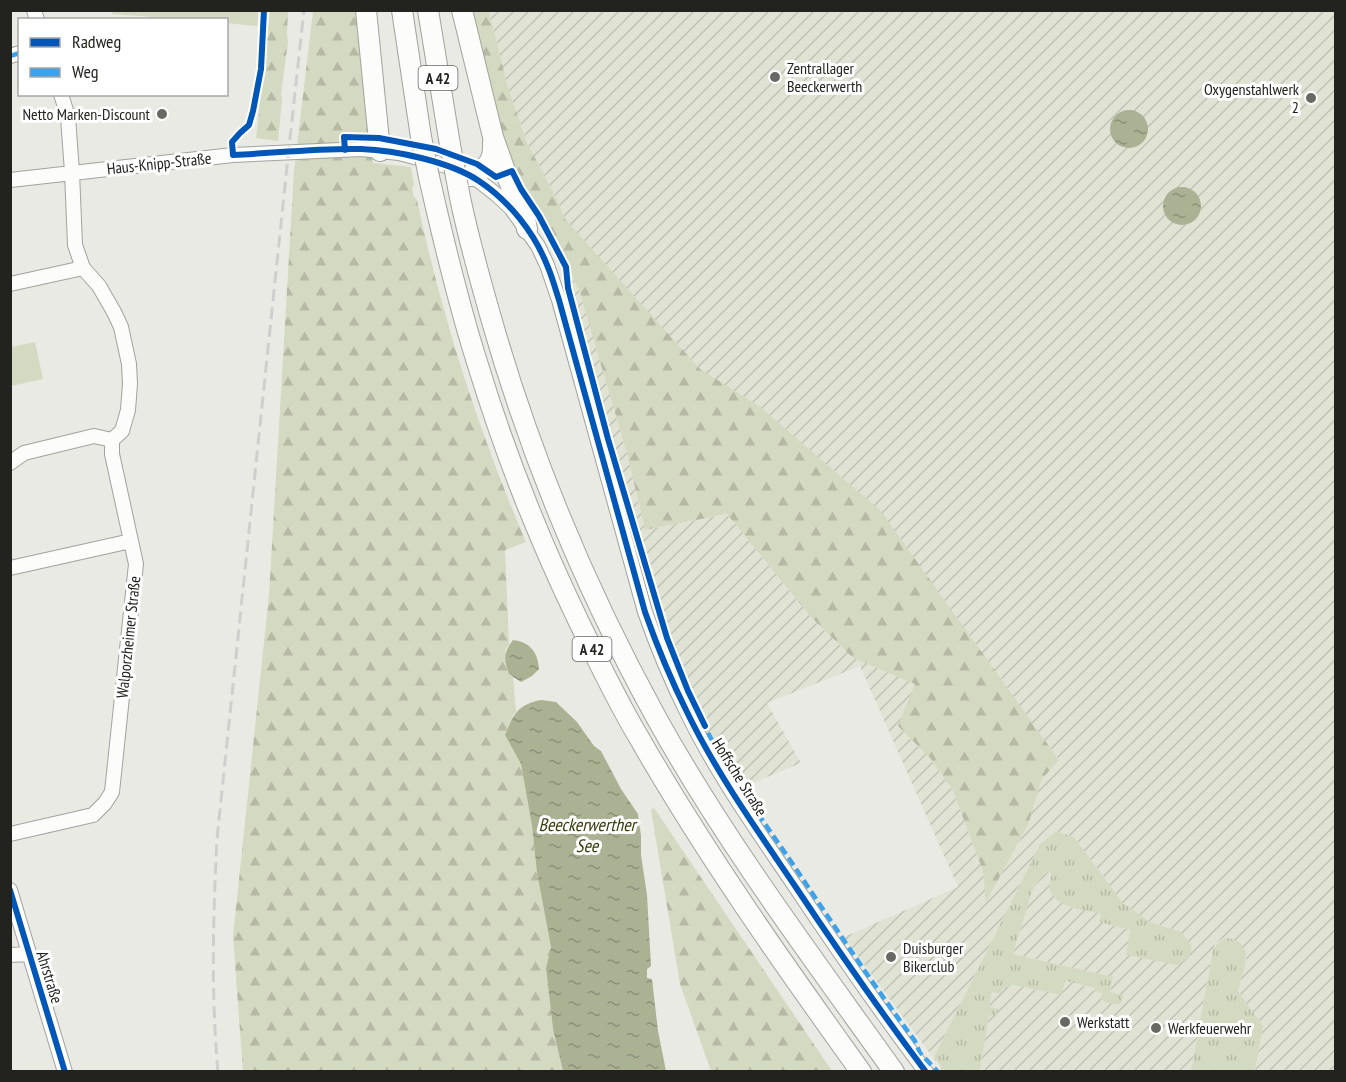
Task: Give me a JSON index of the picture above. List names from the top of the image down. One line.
{"streets":{"highway":["A 42"],"street":["Haus-Knipp-Straße","Walporzheimer Straße","Hoffsche Straße","Ahrstraße"]},"crossings":[["A 42","Haus-Knipp-Straße"],["A 42","Hoffsche Straße"],["Haus-Knipp-Straße","Hoffsche Straße"]],"water":["Beeckerwerther See"],"places":["Zentrallager Beeckerwerth","Oxygenstahlwerk 2","Netto Marken-Discount","Duisburger Bikerclub","Werkstatt","Werkfeuerwehr"],"legend":["Radweg","Weg"]}
